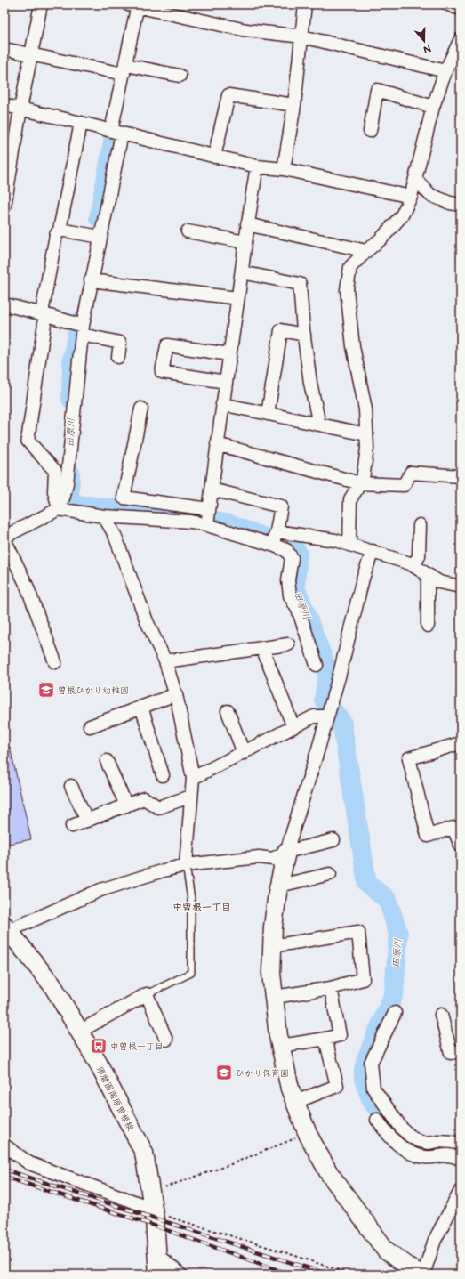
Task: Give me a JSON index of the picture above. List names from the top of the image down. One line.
{"streets":{"street":["須磨園南原曽根線"]},"districts":["中曽根一丁目"],"water":["田原川"],"places":{"school or university":["曽根ひかり幼稚園","ひかり保育園"],"bus stop":["中曽根一丁目"]},"north":"bottom"}
